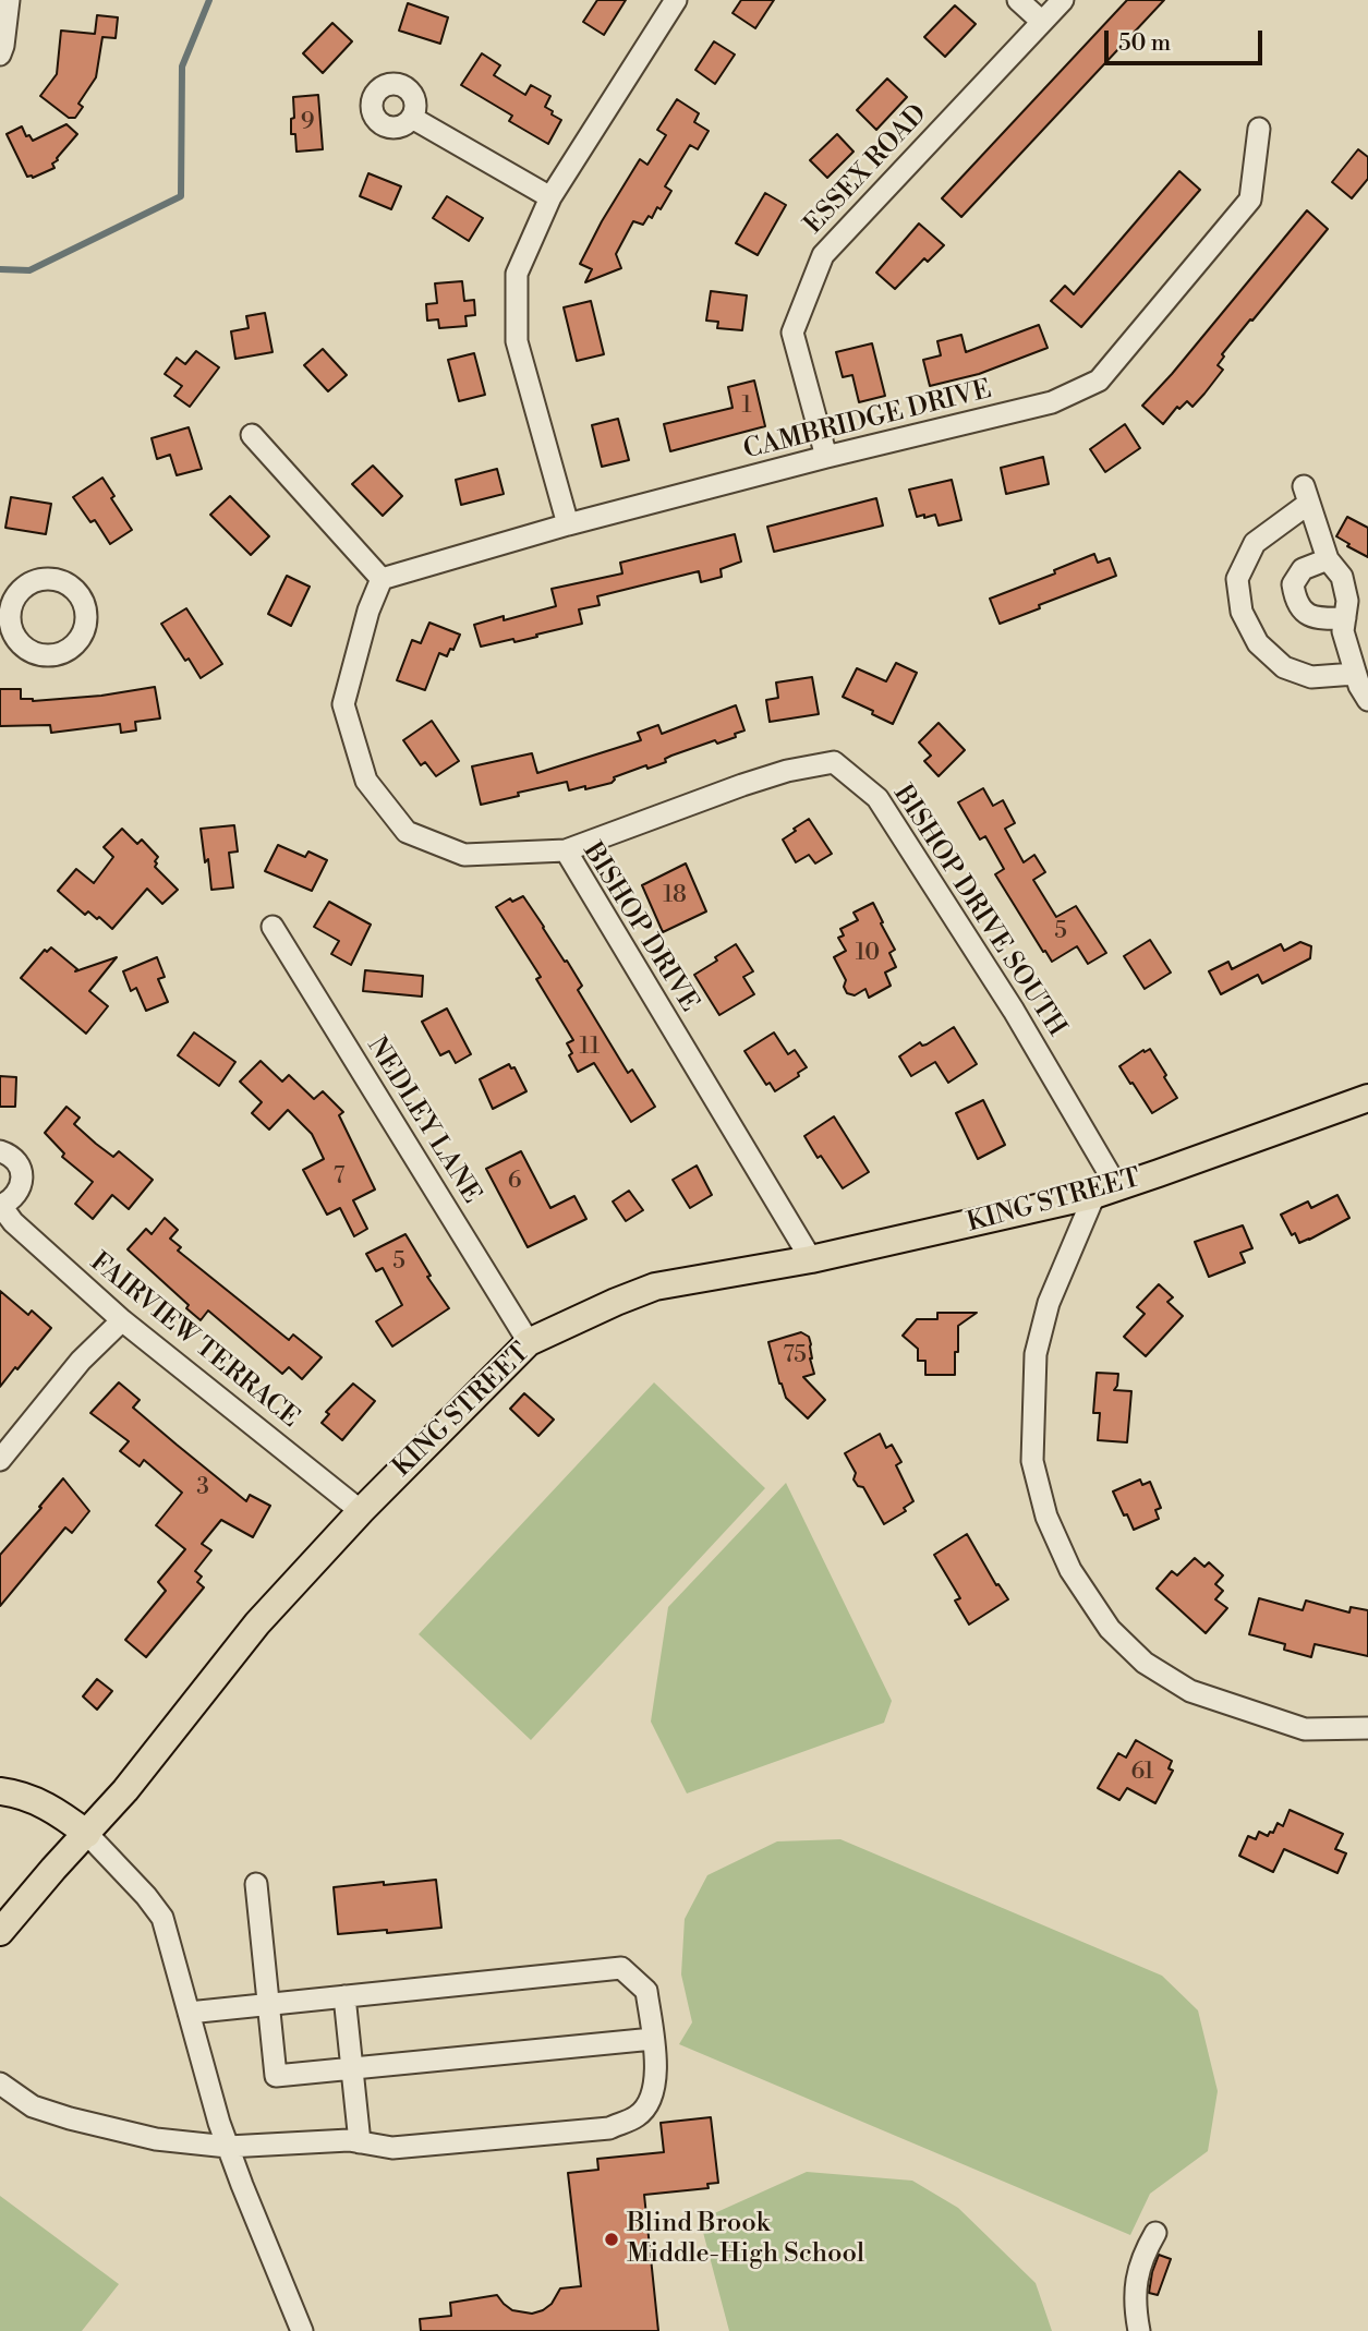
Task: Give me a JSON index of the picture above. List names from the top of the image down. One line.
{"streets":{"main road":["KING STREET"],"street":["ESSEX ROAD","CAMBRIDGE DRIVE","BISHOP DRIVE SOUTH","BISHOP DRIVE","NEDLEY LANE","FAIRVIEW TERRACE"]},"crossings":[["ESSEX ROAD","CAMBRIDGE DRIVE"],["CAMBRIDGE DRIVE","BISHOP DRIVE"],["BISHOP DRIVE SOUTH","BISHOP DRIVE"],["BISHOP DRIVE SOUTH","KING STREET"],["BISHOP DRIVE","KING STREET"],["NEDLEY LANE","KING STREET"],["KING STREET","FAIRVIEW TERRACE"]],"places":["Blind Brook Middle-High School"],"house_numbers":["9","1","18","5","10","11","7","6","5","75","3","61"],"scale_bar":"50 m"}
